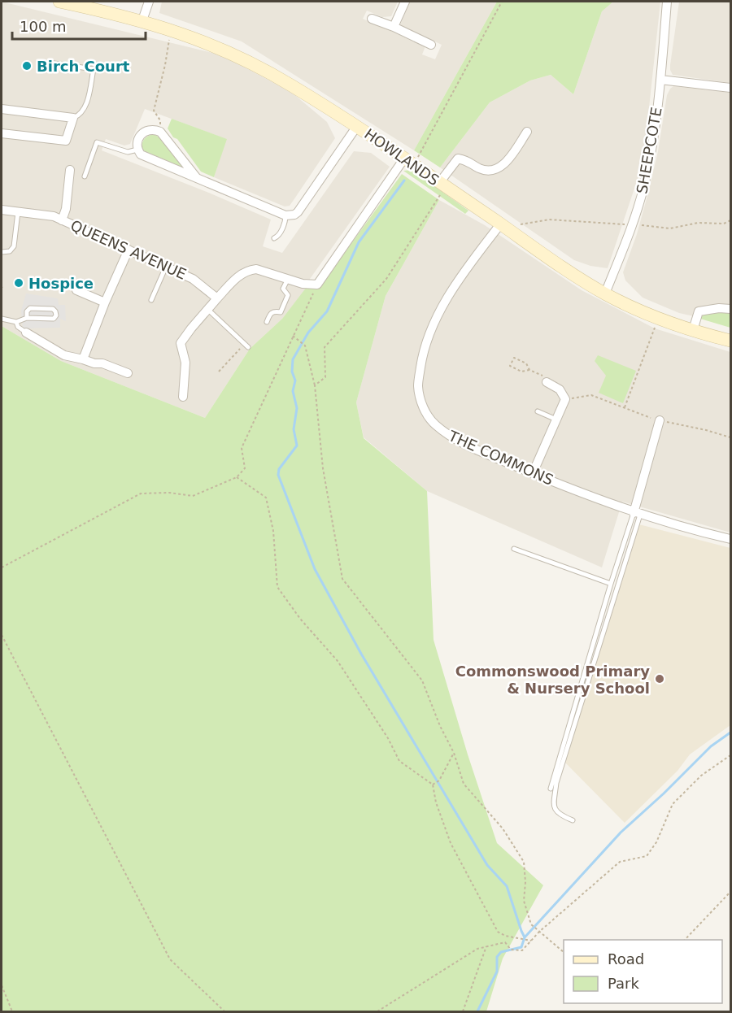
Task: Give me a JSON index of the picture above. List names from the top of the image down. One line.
{"streets":{"street":["SHEEPCOTE","HOWLANDS","QUEENS AVENUE","THE COMMONS"]},"crossings":[["SHEEPCOTE","HOWLANDS"],["HOWLANDS","THE COMMONS"]],"places":["Birch Court","Hospice","Commonswood Primary & Nursery School"],"legend":["Road","Park"],"scale_bar":"100 m"}
